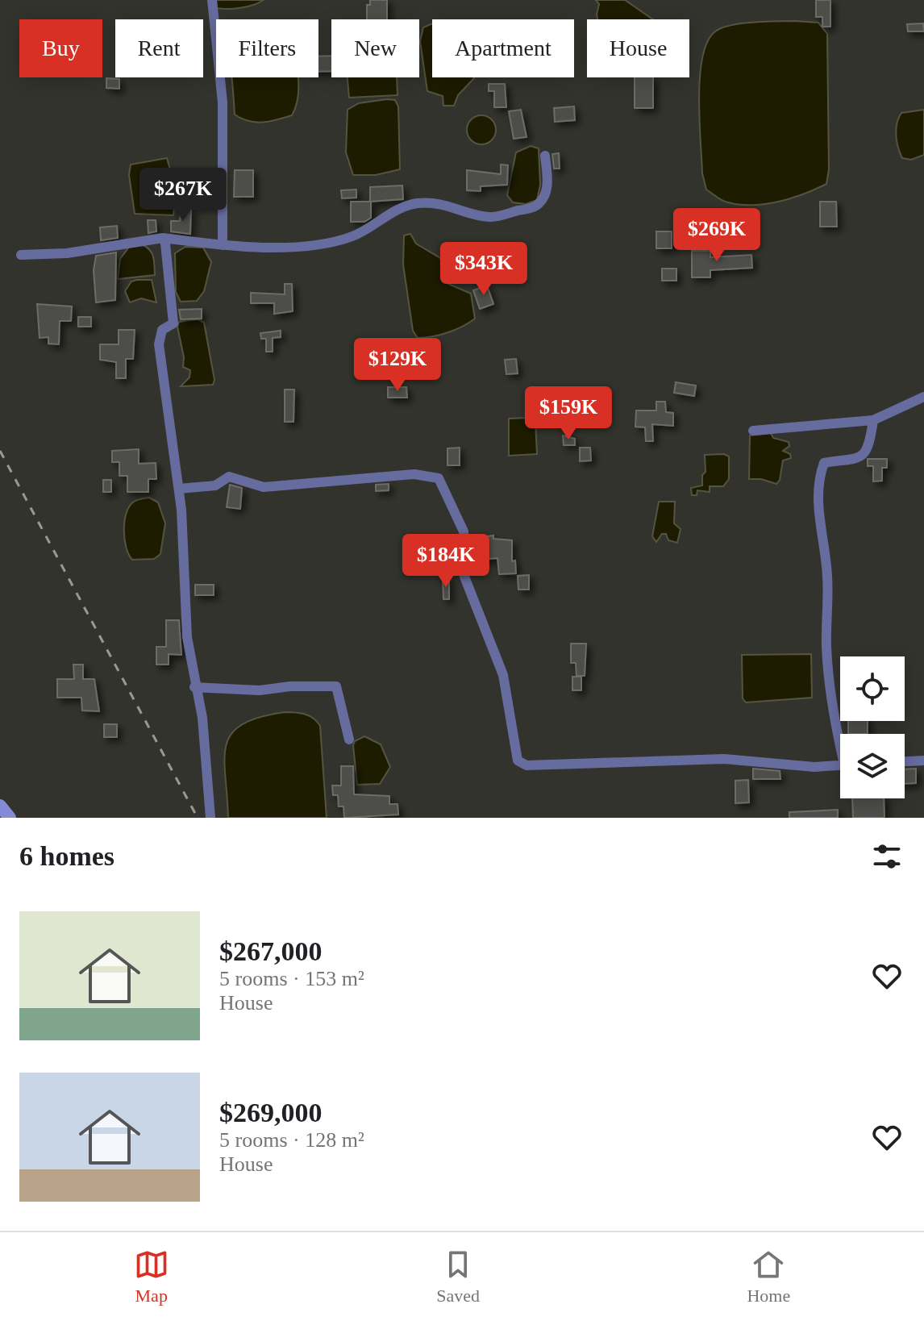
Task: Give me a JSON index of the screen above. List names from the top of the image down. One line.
{"page":{"chip":["Buy","Rent","Filters","New","Apartment","House"],"price":["$267K","$269K","$343K","$129K","$159K","$184K"],"heading":"6 homes","list":[{"name":"$267,000","note":"5 rooms · 153 m² · House"},{"name":"$269,000","note":"5 rooms · 128 m² · House"}],"tabs":["Map","Saved","Home"]}}
